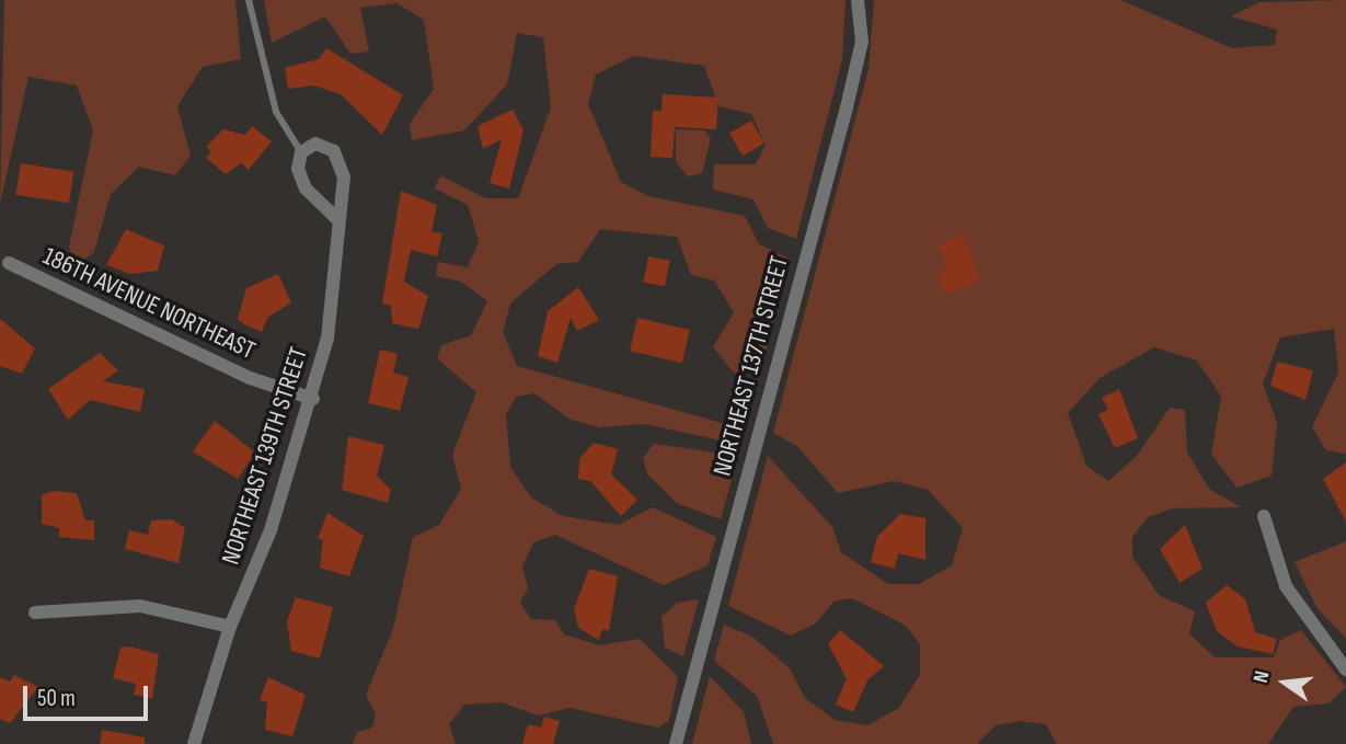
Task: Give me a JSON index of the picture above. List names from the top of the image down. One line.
{"streets":{"street":["186TH AVENUE NORTHEAST","NORTHEAST 137TH STREET","NORTHEAST 139TH STREET"]},"crossings":[["186TH AVENUE NORTHEAST","NORTHEAST 139TH STREET"]],"scale_bar":"50 m","north":"left"}
